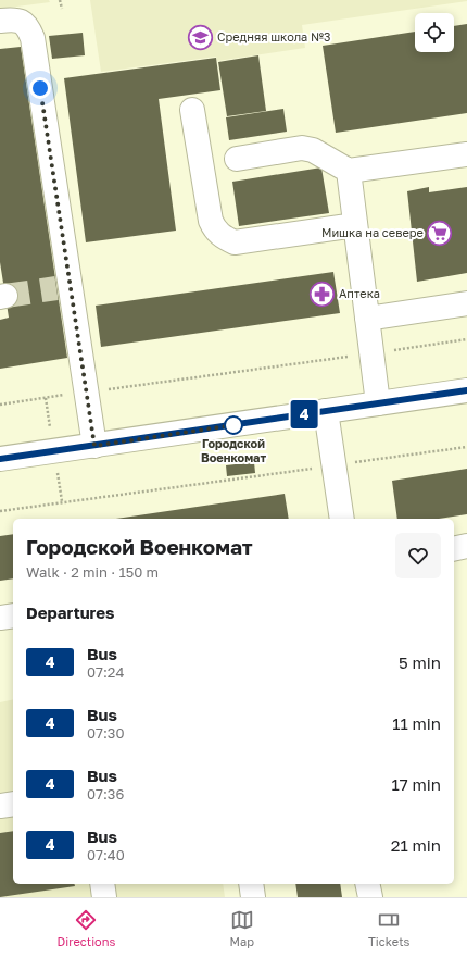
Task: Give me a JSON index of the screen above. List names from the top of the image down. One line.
{"places":{"school or university":["Средняя школа №3"],"supermarket":["Мишка на севере"],"pharmacy":["Аптека"],"other":["Городской Военкомат"]},"lines":["bus line 4"],"page":{"on_map":"4","heading":[["Городской Военкомат","Walk · 2 min · 150 m"],"Departures"],"list":[{"mark":"4","name":"Bus","note":"07:24","value":"5 min"},{"mark":"4","name":"Bus","note":"07:30","value":"11 min"},{"mark":"4","name":"Bus","note":"07:36","value":"17 min"},{"mark":"4","name":"Bus","note":"07:40","value":"21 min"}],"tabs":["Directions","Map","Tickets"]}}
